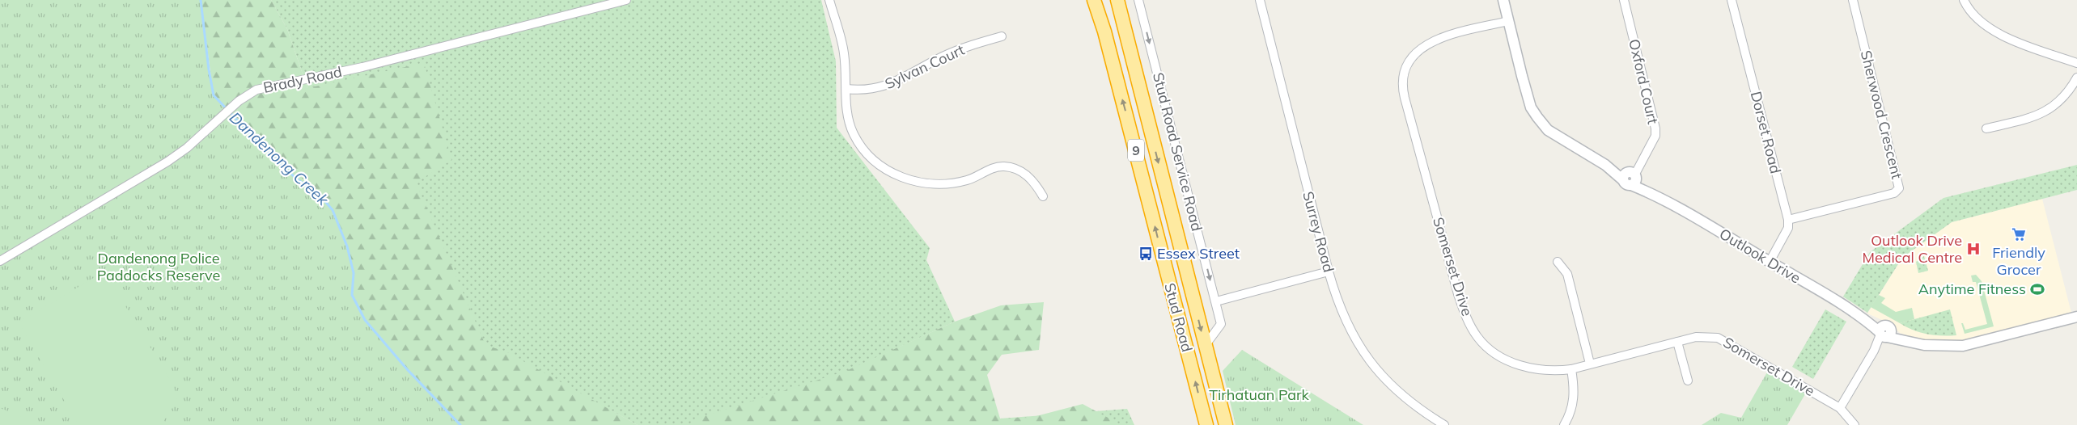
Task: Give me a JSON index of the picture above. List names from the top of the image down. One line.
{"streets":{"highway":["9","Stud Road"],"street":["Sylvan Court","Brady Road","Oxford Court","Sherwood Crescent","Dorset Road","Stud Road Service Road","Surrey Road","Outlook Drive","Somerset Drive"]},"crossings":[["Oxford Court","Outlook Drive"],["Sherwood Crescent","Dorset Road"],["Stud Road Service Road","Stud Road"],["Outlook Drive","Somerset Drive"]],"one_way":["Stud Road Service Road"],"water":["Dandenong Creek"],"parks":["Dandenong Police Paddocks Reserve","Tirhatuan Park"],"places":{"supermarket":["Friendly Grocer"],"hospital":["Outlook Drive Medical Centre"],"bus stop":["Essex Street"],"sports":["Anytime Fitness"]}}
